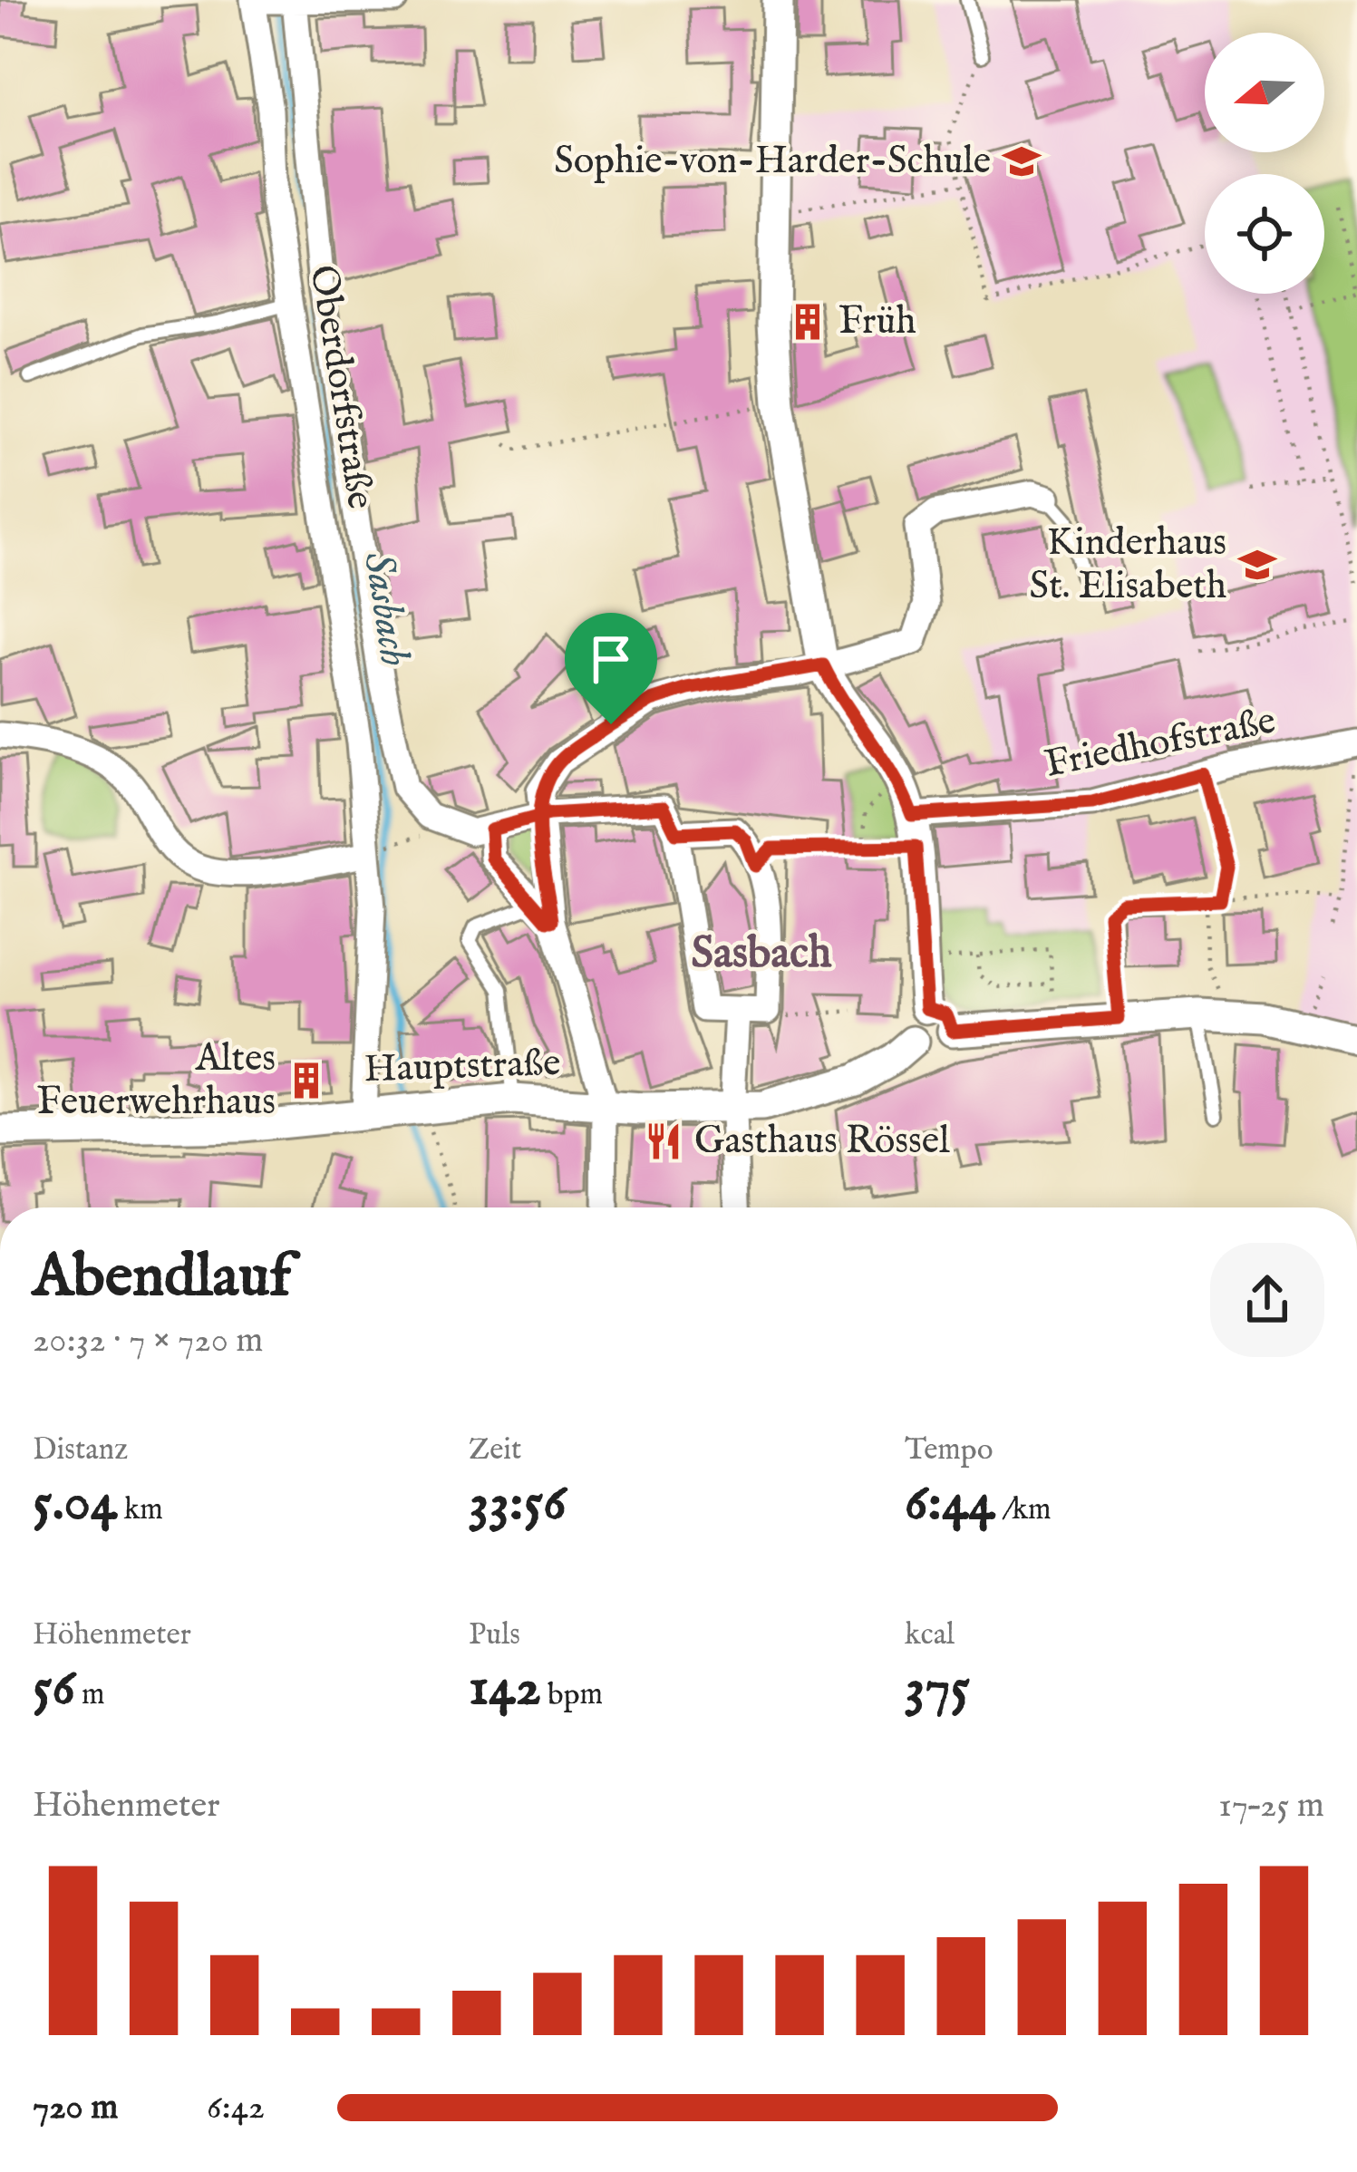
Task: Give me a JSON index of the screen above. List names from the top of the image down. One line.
{"streets":{"street":["Oberdorfstraße","Friedhofstraße","Hauptstraße"]},"crossings":[["Oberdorfstraße","Hauptstraße"]],"districts":["Sasbach"],"water":["Sasbach"],"places":{"school or university":["Sophie-von-Harder-Schule","Kinderhaus St. Elisabeth"],"building":["Früh","Altes Feuerwehrhaus"],"restaurant":["Gasthaus Rössel"]},"north":"left","page":{"heading":["Abendlauf","20:32 · 7 × 720 m"],"stats":[["Distanz","5.04 km"],["Zeit","33:56"],["Tempo","6:44 /km"],["Höhenmeter","56 m"],["Puls","142 bpm"],["kcal","375"]],"chart":["Höhenmeter","17–25 m"],"list":[{"name":"720 m","note":"6:42"}]}}
